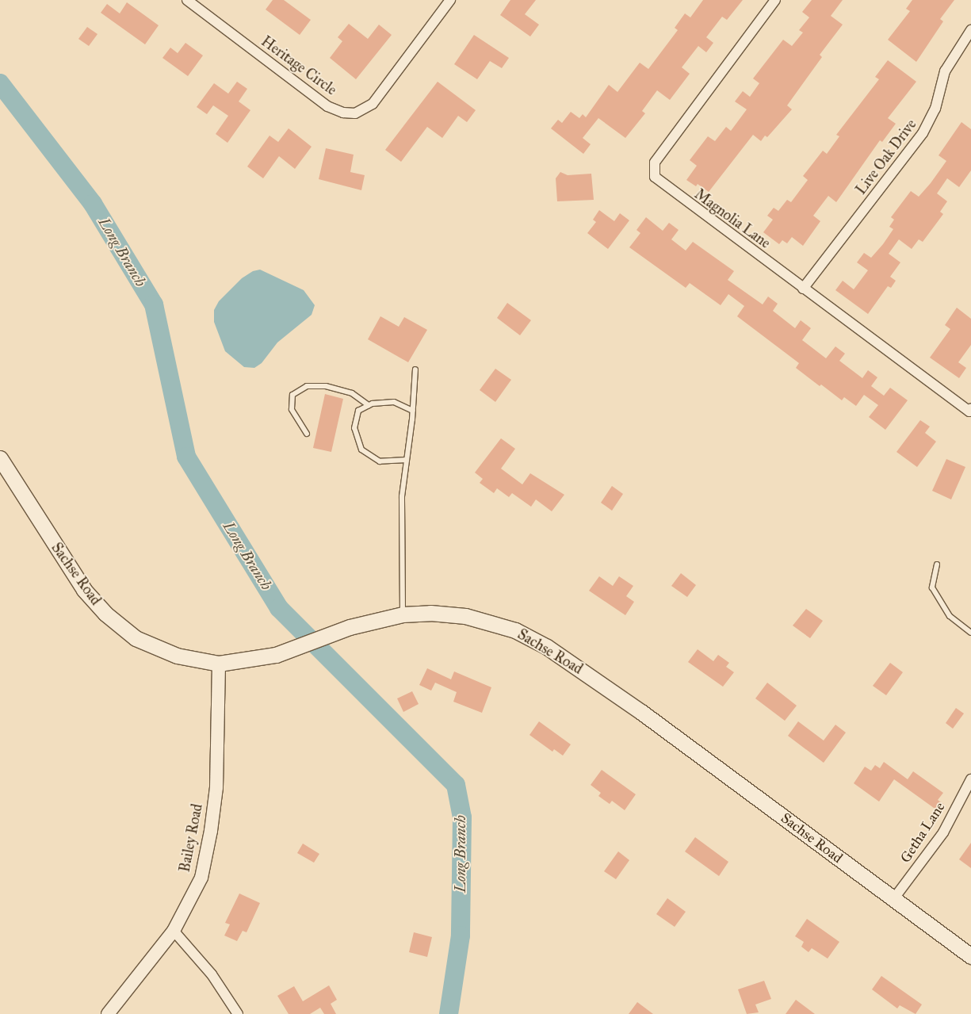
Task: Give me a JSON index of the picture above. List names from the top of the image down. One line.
{"streets":{"main road":["Sachse Road"],"street":["Heritage Circle","Live Oak Drive","Magnolia Lane","Getha Lane","Bailey Road"]},"crossings":[["Live Oak Drive","Magnolia Lane"],["Sachse Road","Getha Lane"],["Sachse Road","Bailey Road"]],"water":["Long Branch"]}
